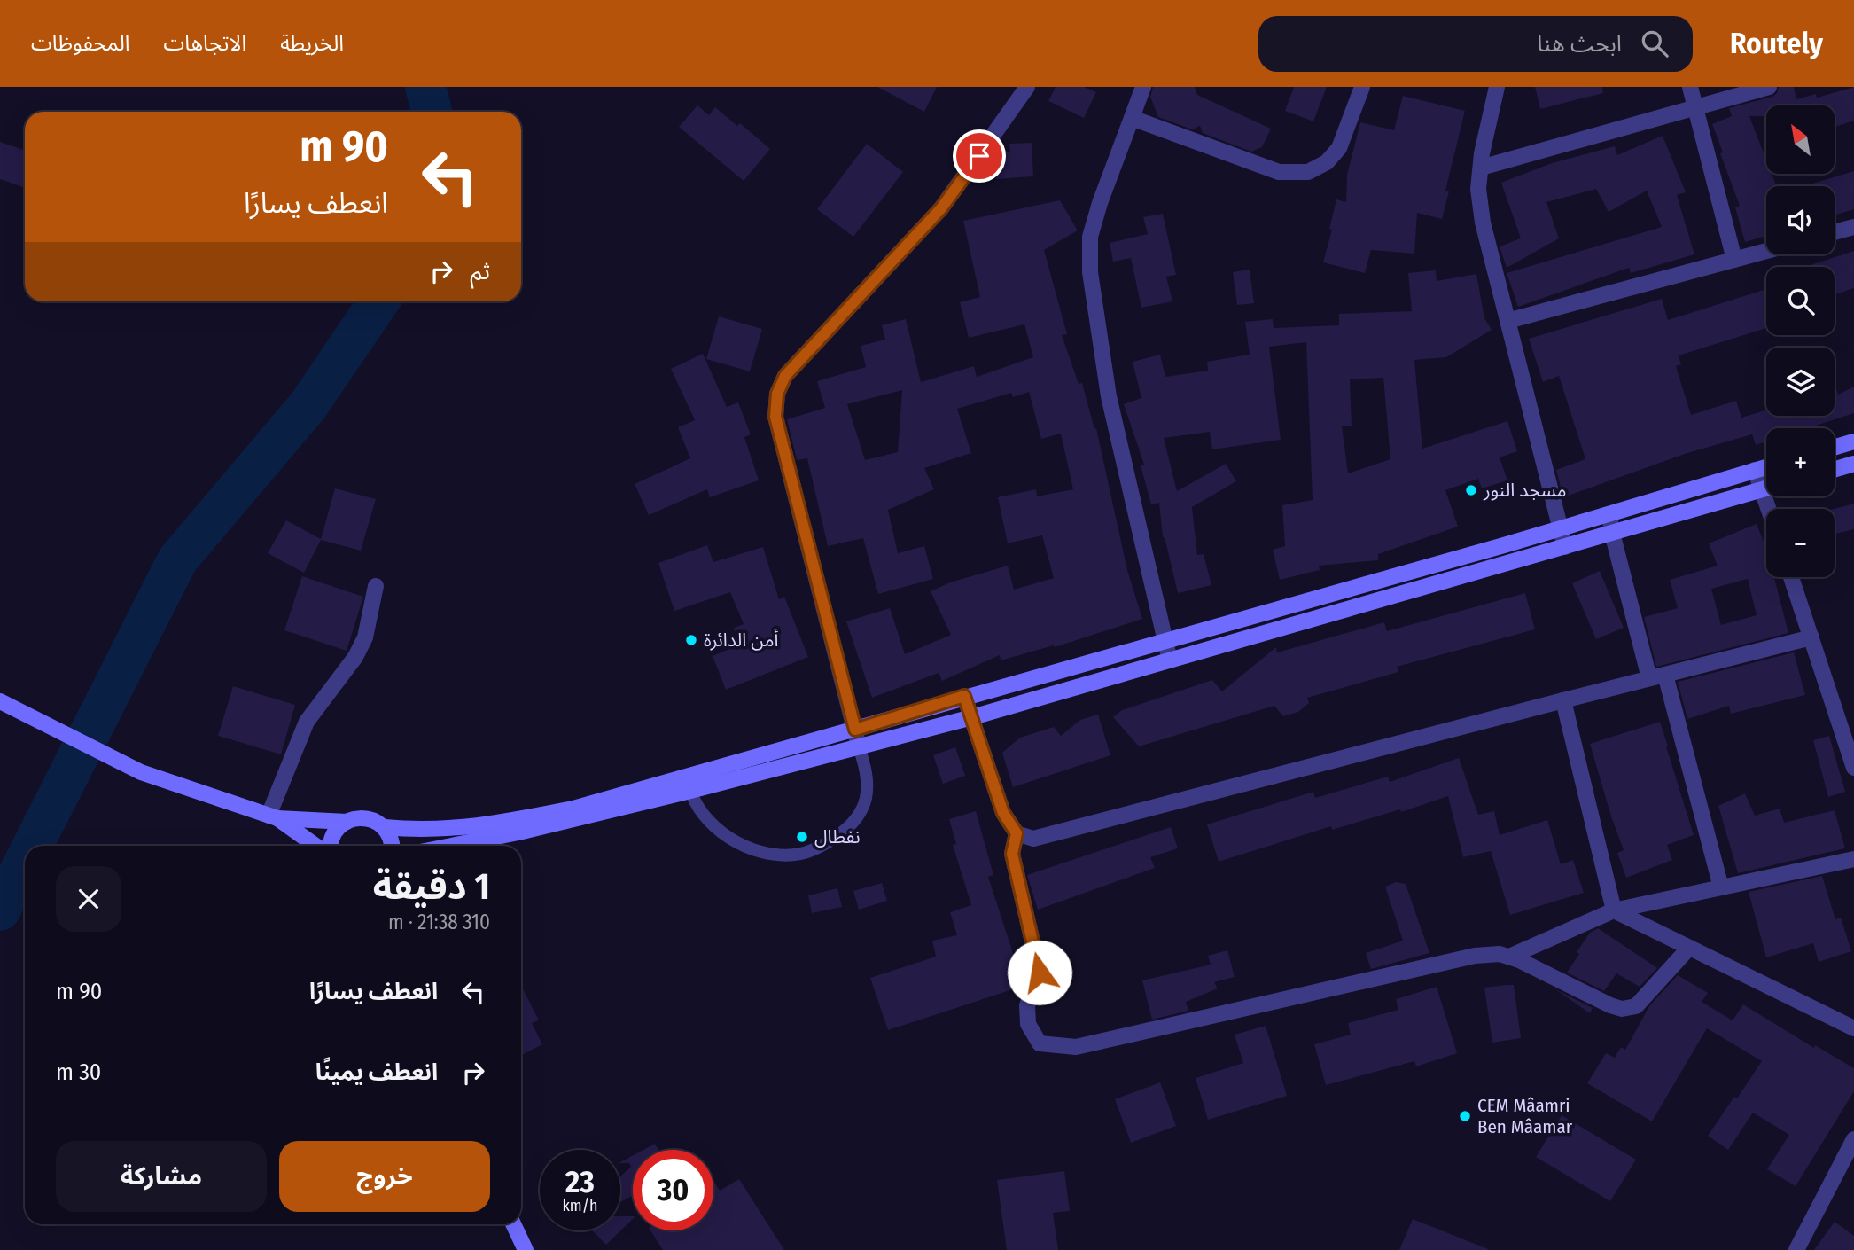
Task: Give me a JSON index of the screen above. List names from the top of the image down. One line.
{"places":["مسجد النور","أمن الدائرة","نفطال","CEM Mâamri Ben Mâamar"],"north":"top left","page":{"header":"Routely","search":"ابحث هنا","nav":["الخريطة","الاتجاهات","المحفوظات"],"map_buttons":["+","−"],"turn":["90 m","انعطف يسارًا"],"then":"ثم","heading":["1 دقيقة","310 m · 21:38"],"list":[{"name":"انعطف يسارًا","value":"90 m"},{"name":"انعطف يمينًا","value":"30 m"}],"buttons":["خروج","مشاركة"],"speed":"23 km/h","limit":"30"}}
